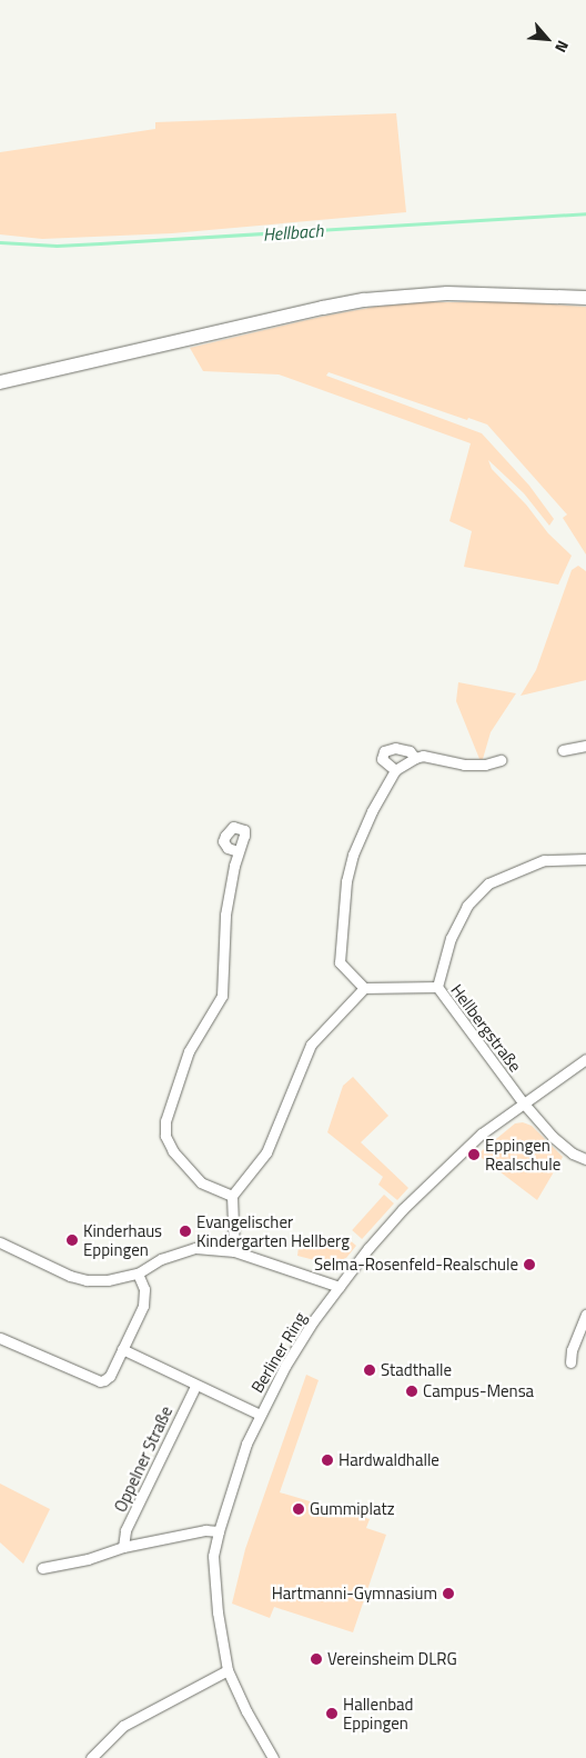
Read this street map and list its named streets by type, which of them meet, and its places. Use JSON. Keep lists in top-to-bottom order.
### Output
{
  "streets": {
    "street": ["Hellbergstraße", "Berliner Ring", "Oppelner Straße"]
  },
  "crossings": [
    ["Hellbergstraße", "Berliner Ring"]
  ],
  "water": ["Hellbach"],
  "places": [
    "Eppingen Realschule",
    "Evangelischer Kindergarten Hellberg",
    "Kinderhaus Eppingen",
    "Selma-Rosenfeld-Realschule",
    "Stadthalle",
    "Campus-Mensa",
    "Hardwaldhalle",
    "Gummiplatz",
    "Hartmanni-Gymnasium",
    "Vereinsheim DLRG",
    "Hallenbad Eppingen"
  ],
  "north": "bottom right"
}
